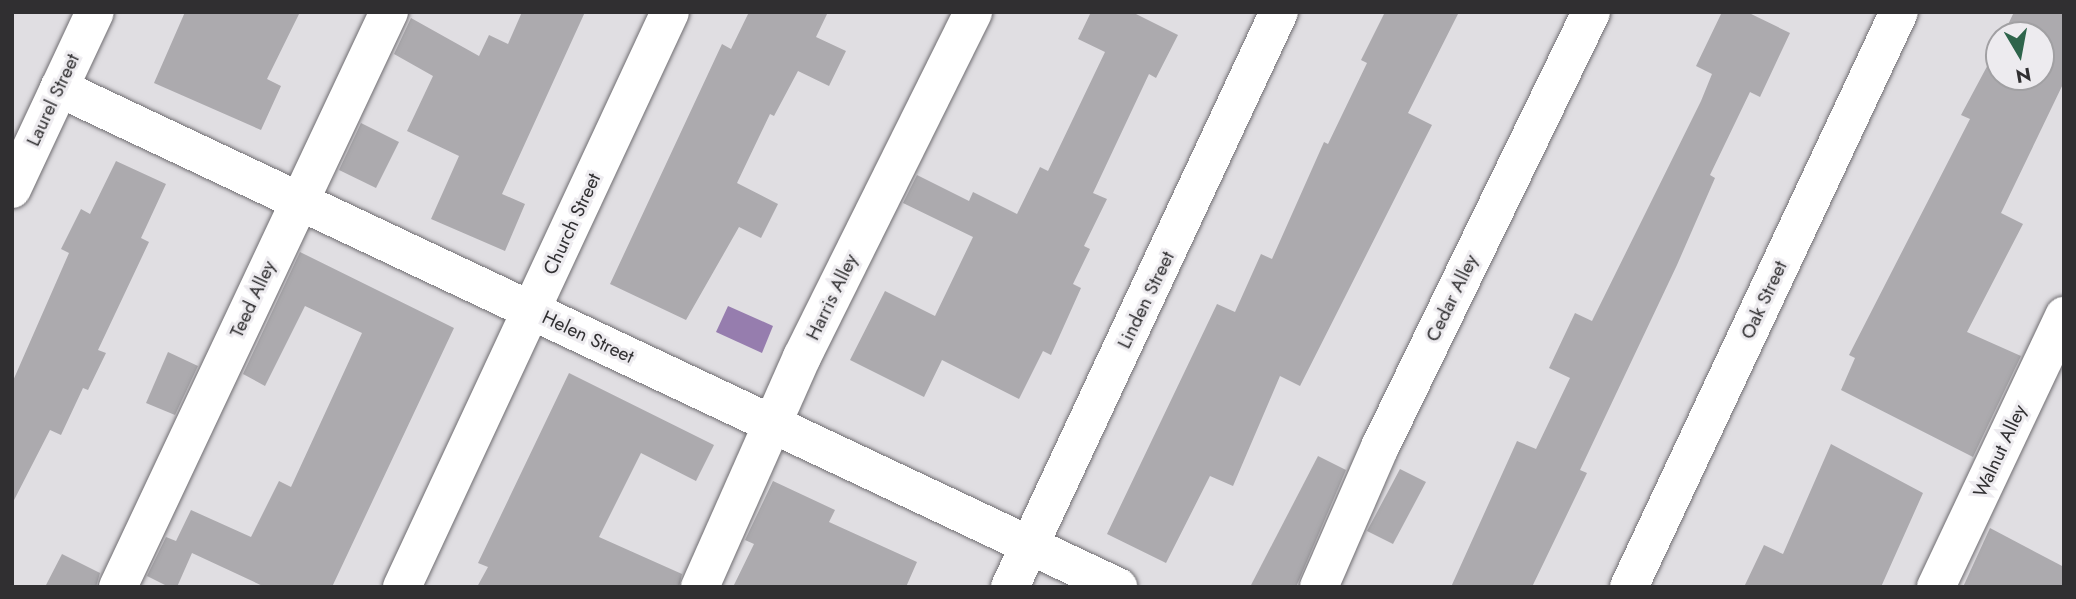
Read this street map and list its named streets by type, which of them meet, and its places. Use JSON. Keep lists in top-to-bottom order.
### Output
{
  "streets": {
    "street": [
      "Laurel Street",
      "Church Street",
      "Harris Alley",
      "Cedar Alley",
      "Teed Alley",
      "Linden Street",
      "Oak Street",
      "Helen Street",
      "Walnut Alley"
    ]
  },
  "crossings": [
    ["Laurel Street", "Helen Street"],
    ["Church Street", "Helen Street"],
    ["Harris Alley", "Helen Street"],
    ["Teed Alley", "Helen Street"],
    ["Linden Street", "Helen Street"]
  ],
  "north": "bottom"
}
